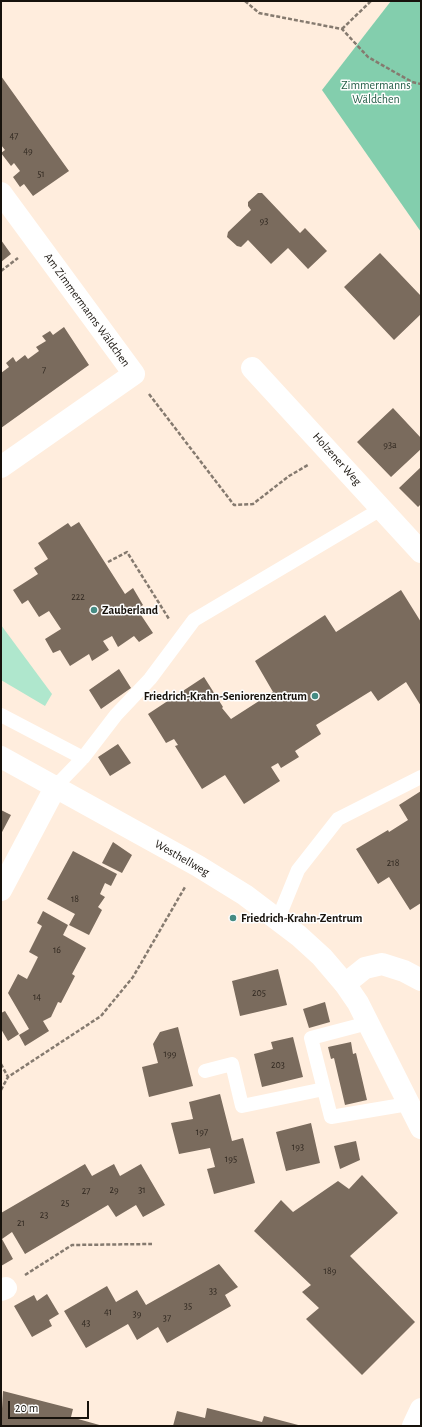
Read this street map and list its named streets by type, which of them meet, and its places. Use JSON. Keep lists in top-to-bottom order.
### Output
{
  "streets": {
    "street": ["Am Zimmermanns Wäldchen", "Holzener Weg", "Westhellweg"]
  },
  "parks": ["Zimmermanns Wäldchen"],
  "places": ["Zauberland", "Friedrich-Krahn-Seniorenzentrum", "Friedrich-Krahn-Zentrum"],
  "house_numbers": [
    "47",
    "49",
    "51",
    "93",
    "7",
    "93a",
    "222",
    "218",
    "18",
    "16",
    "205",
    "14",
    "199",
    "203",
    "197",
    "193",
    "195",
    "29",
    "31",
    "27",
    "25",
    "23",
    "21",
    "189",
    "33",
    "35",
    "41",
    "39",
    "37",
    "43"
  ],
  "scale_bar": "20 m"
}
